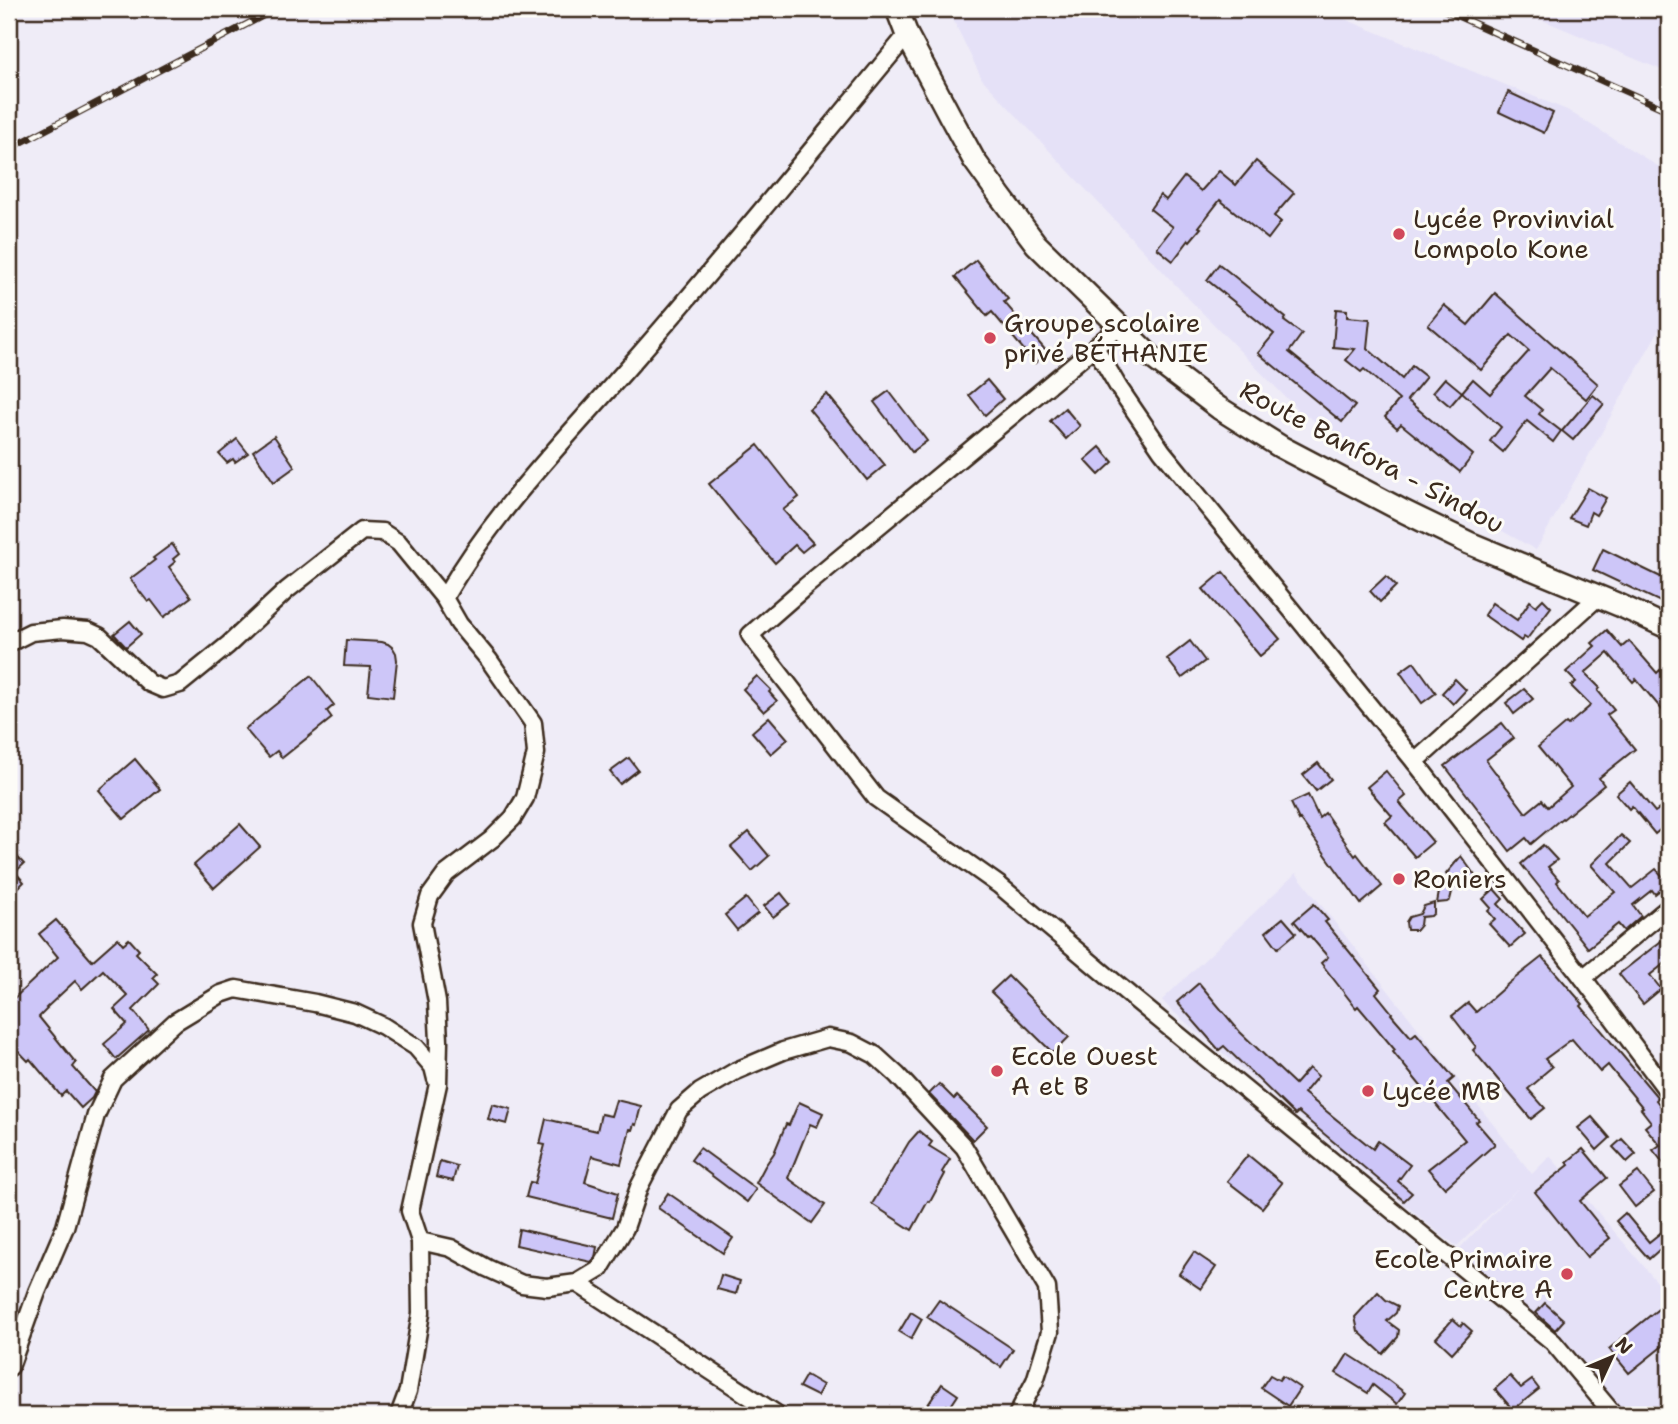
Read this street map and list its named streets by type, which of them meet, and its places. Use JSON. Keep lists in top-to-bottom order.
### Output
{
  "streets": {
    "main road": ["Route Banfora - Sindou"]
  },
  "places": [
    "Lycée Provinvial Lompolo Kone",
    "Groupe scolaire privé BÉTHANIE",
    "Roniers",
    "Ecole Ouest A et B",
    "Lycée MB",
    "Ecole Primaire Centre A"
  ],
  "north": "top right"
}
